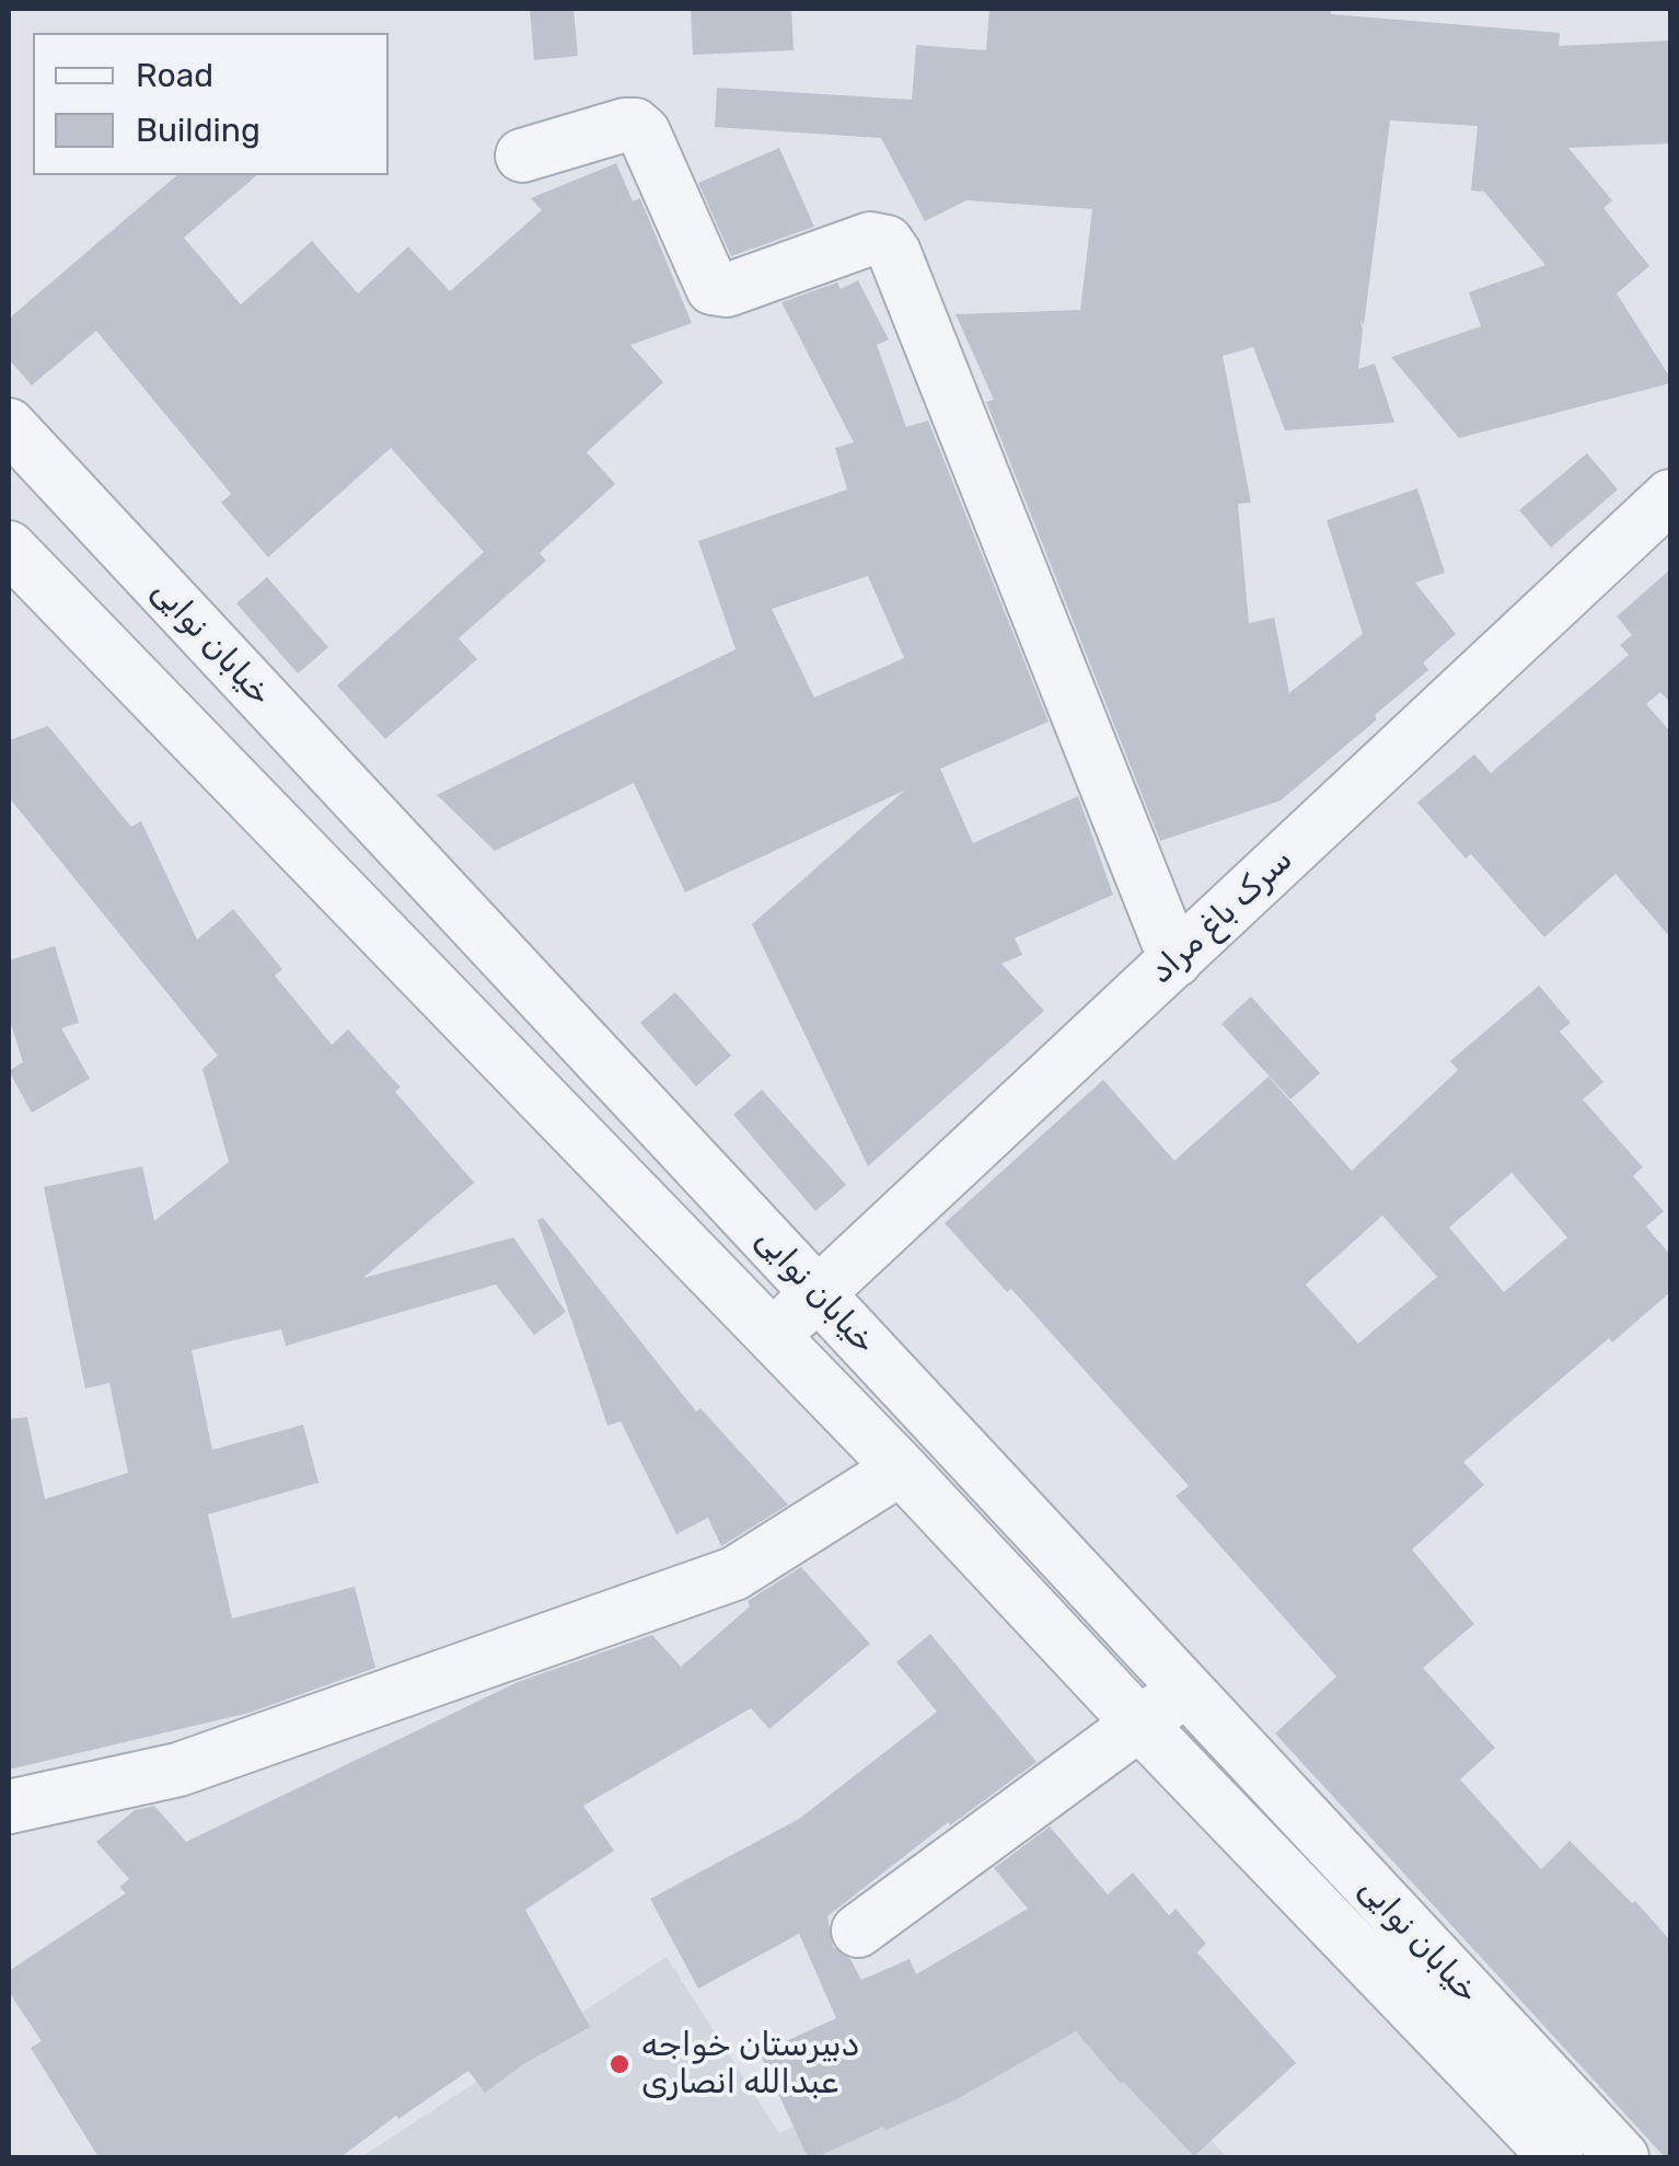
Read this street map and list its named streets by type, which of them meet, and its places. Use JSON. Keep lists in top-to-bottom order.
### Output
{
  "streets": {
    "street": ["خیابان نوایی", "سرک باغ مراد"]
  },
  "crossings": [
    ["خیابان نوایی", "سرک باغ مراد"]
  ],
  "places": ["دبیرستان خواجه عبدالله انصاری"],
  "legend": ["Road", "Building"]
}
